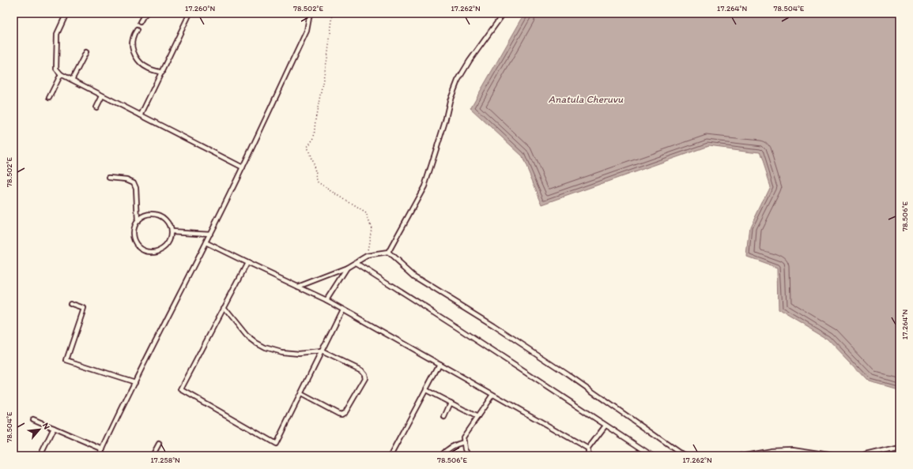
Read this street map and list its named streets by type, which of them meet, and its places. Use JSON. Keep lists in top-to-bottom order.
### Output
{
  "water": ["Anatula Cheruvu"],
  "north": "top right",
  "coordinates": [
    "17.260°N",
    "78.502°E",
    "17.262°N",
    "17.264°N",
    "78.504°E",
    "78.506°E",
    "17.258°N"
  ]
}
